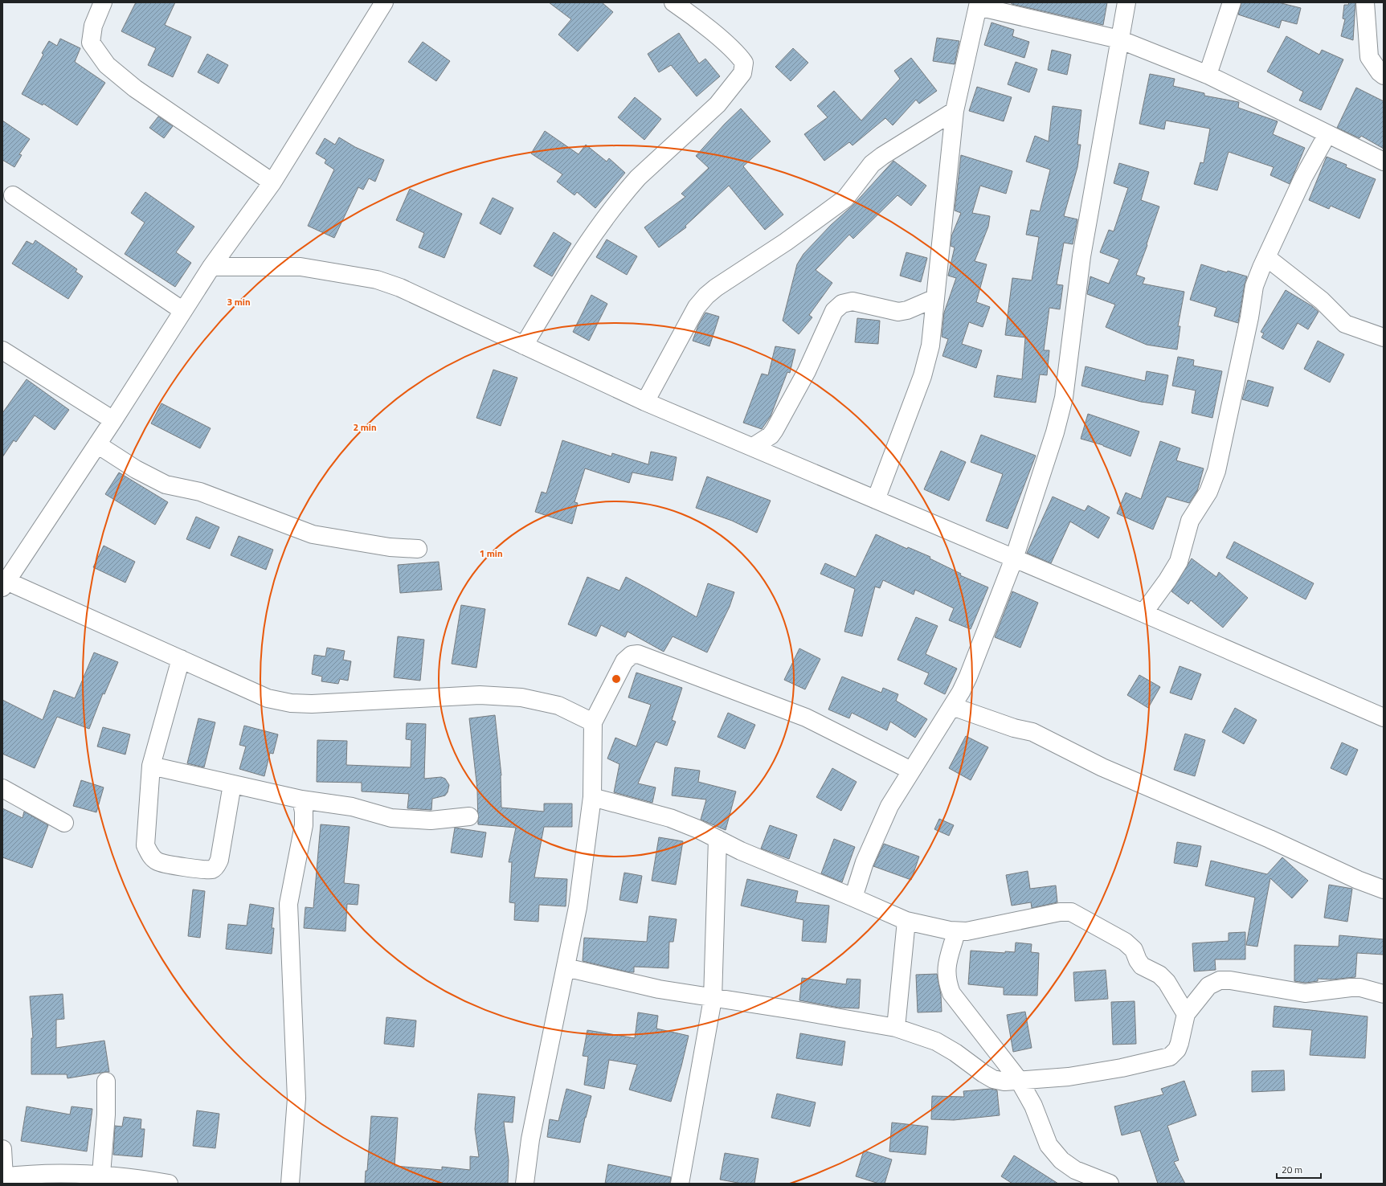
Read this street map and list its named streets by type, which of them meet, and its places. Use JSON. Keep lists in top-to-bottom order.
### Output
{
  "scale_bar": "20 m",
  "rings": ["3 min", "2 min", "1 min"]
}
